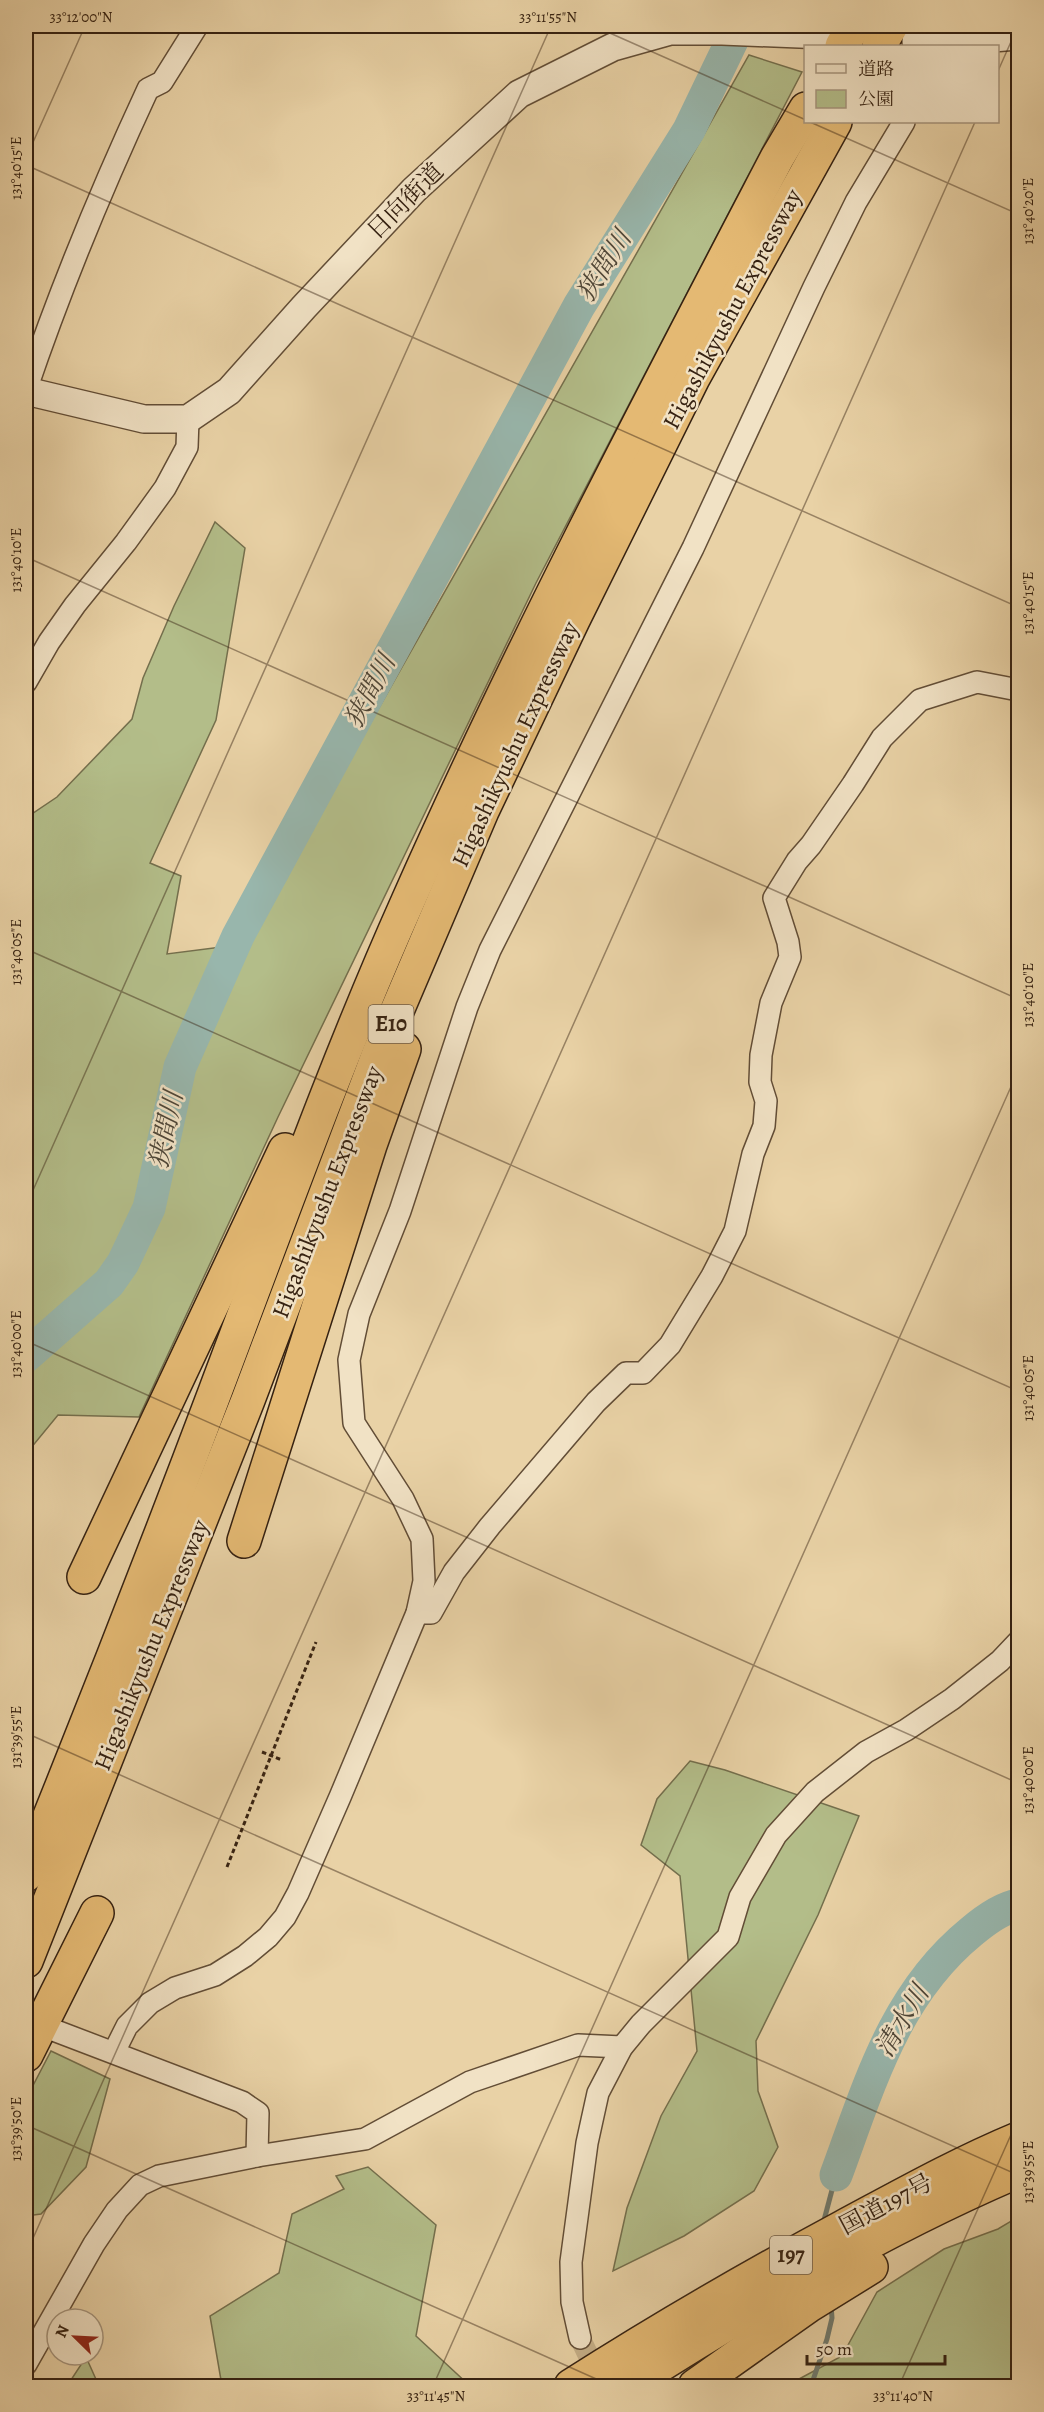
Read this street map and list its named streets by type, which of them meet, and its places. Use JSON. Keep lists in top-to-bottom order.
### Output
{
  "streets": {
    "highway": [
      "Higashikyushu Expressway",
      "E10",
      "国道197号",
      "197"
    ],
    "street": ["日向街道"]
  },
  "water": ["狭間川", "清水川"],
  "legend": ["道路", "公園"],
  "scale_bar": "50 m",
  "north": "top left",
  "coordinates": [
    "33°12'00\"N",
    "33°11'55\"N",
    "131°40'15\"E",
    "131°40'20\"E",
    "131°40'10\"E",
    "131°40'05\"E",
    "131°40'00\"E",
    "131°39'55\"E",
    "131°39'50\"E",
    "33°11'45\"N",
    "33°11'40\"N"
  ]
}
